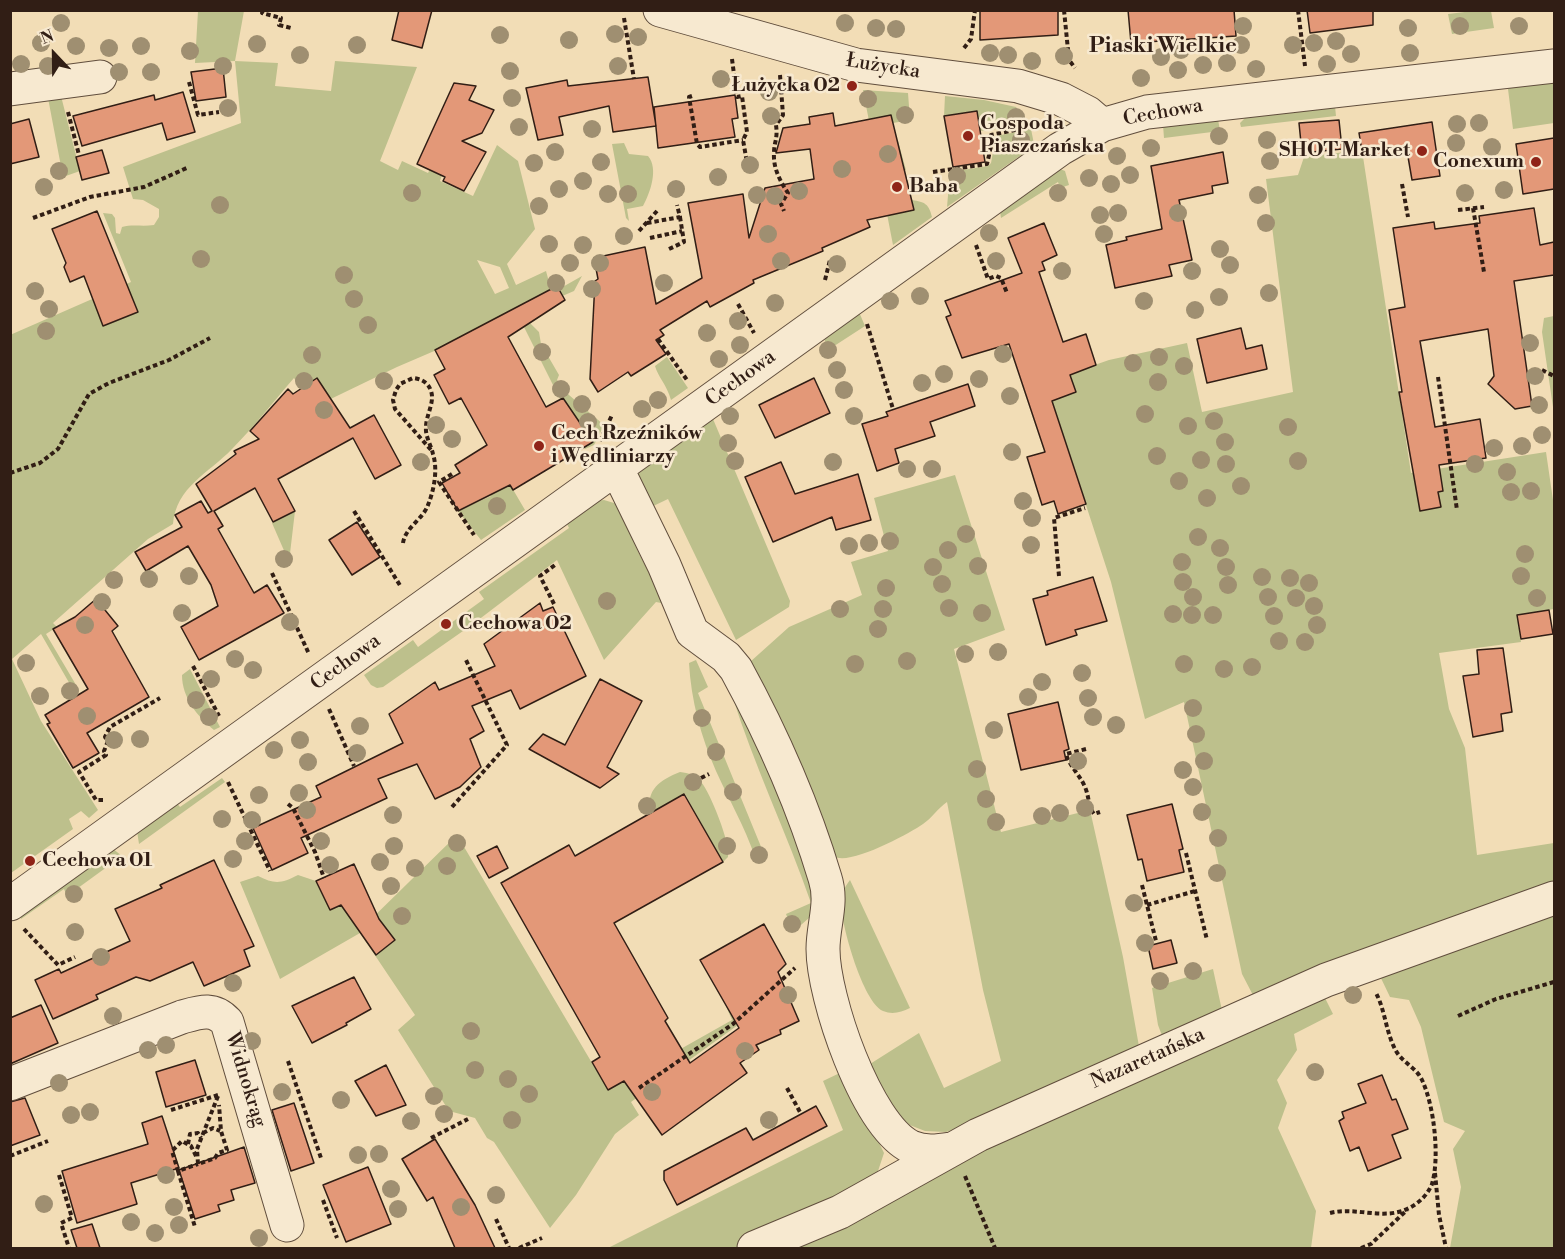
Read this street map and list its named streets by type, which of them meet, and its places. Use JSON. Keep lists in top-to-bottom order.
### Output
{
  "streets": {
    "street": [
      "Łużycka",
      "Cechowa",
      "Nazaretańska",
      "Widnokrąg"
    ]
  },
  "crossings": [
    ["Łużycka", "Cechowa"]
  ],
  "districts": ["Piaski Wielkie"],
  "places": [
    "Łużycka 02",
    "Gospoda Piaszczańska",
    "SHOT Market",
    "Conexum",
    "Baba",
    "Cech Rzeźników i Wędliniarzy",
    "Cechowa 02",
    "Cechowa 01"
  ],
  "north": "top"
}
